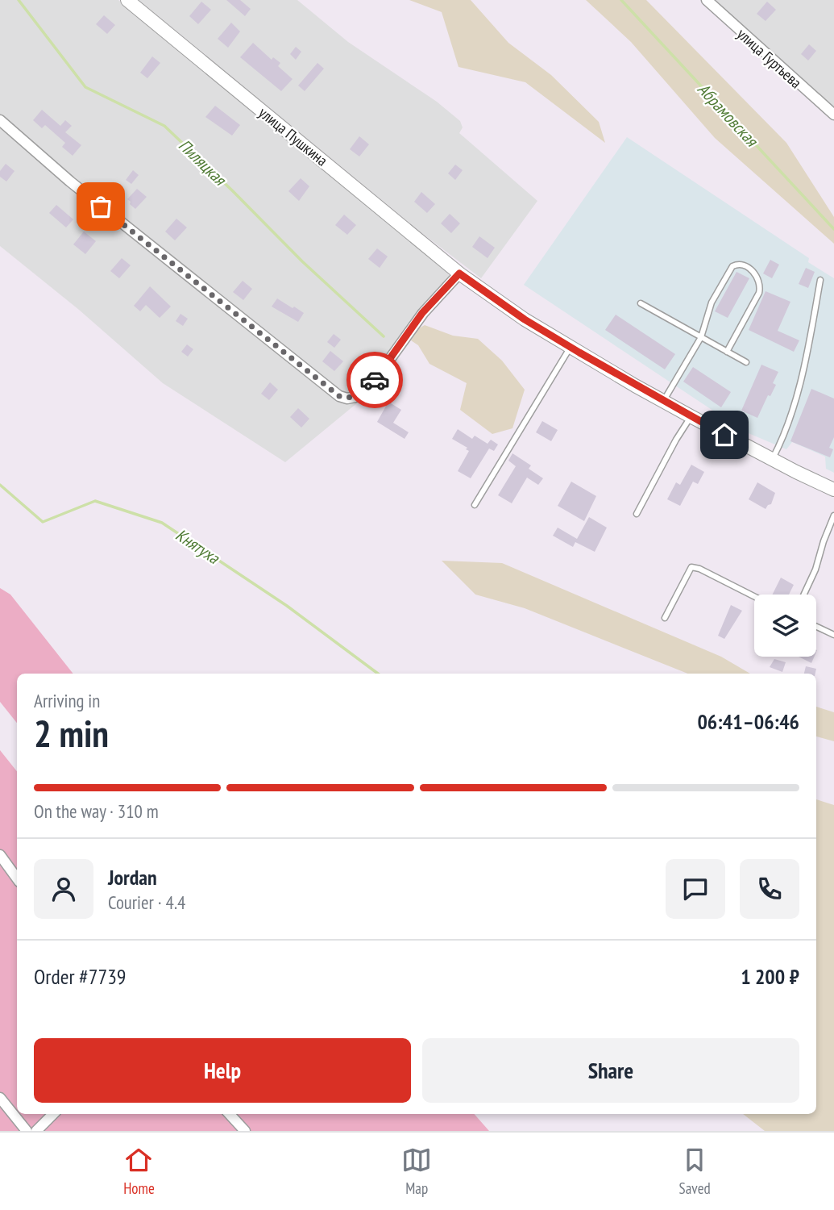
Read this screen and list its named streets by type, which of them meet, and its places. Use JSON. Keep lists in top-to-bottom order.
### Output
{
  "streets": {
    "street": ["улица Гуртьева", "улица Пушкина"]
  },
  "water": ["Абрамовская", "Пиляцкая", "Княтуха"],
  "page": {
    "heading": ["2 min", "Arriving in", "06:41–06:46"],
    "panel": [
      "Jordan",
      "Courier · 4.4",
      "Order #7739",
      "1 200 ₽"
    ],
    "bar": "On the way · 310 m",
    "buttons": ["Help", "Share"],
    "tabs": ["Home", "Map", "Saved"]
  }
}
